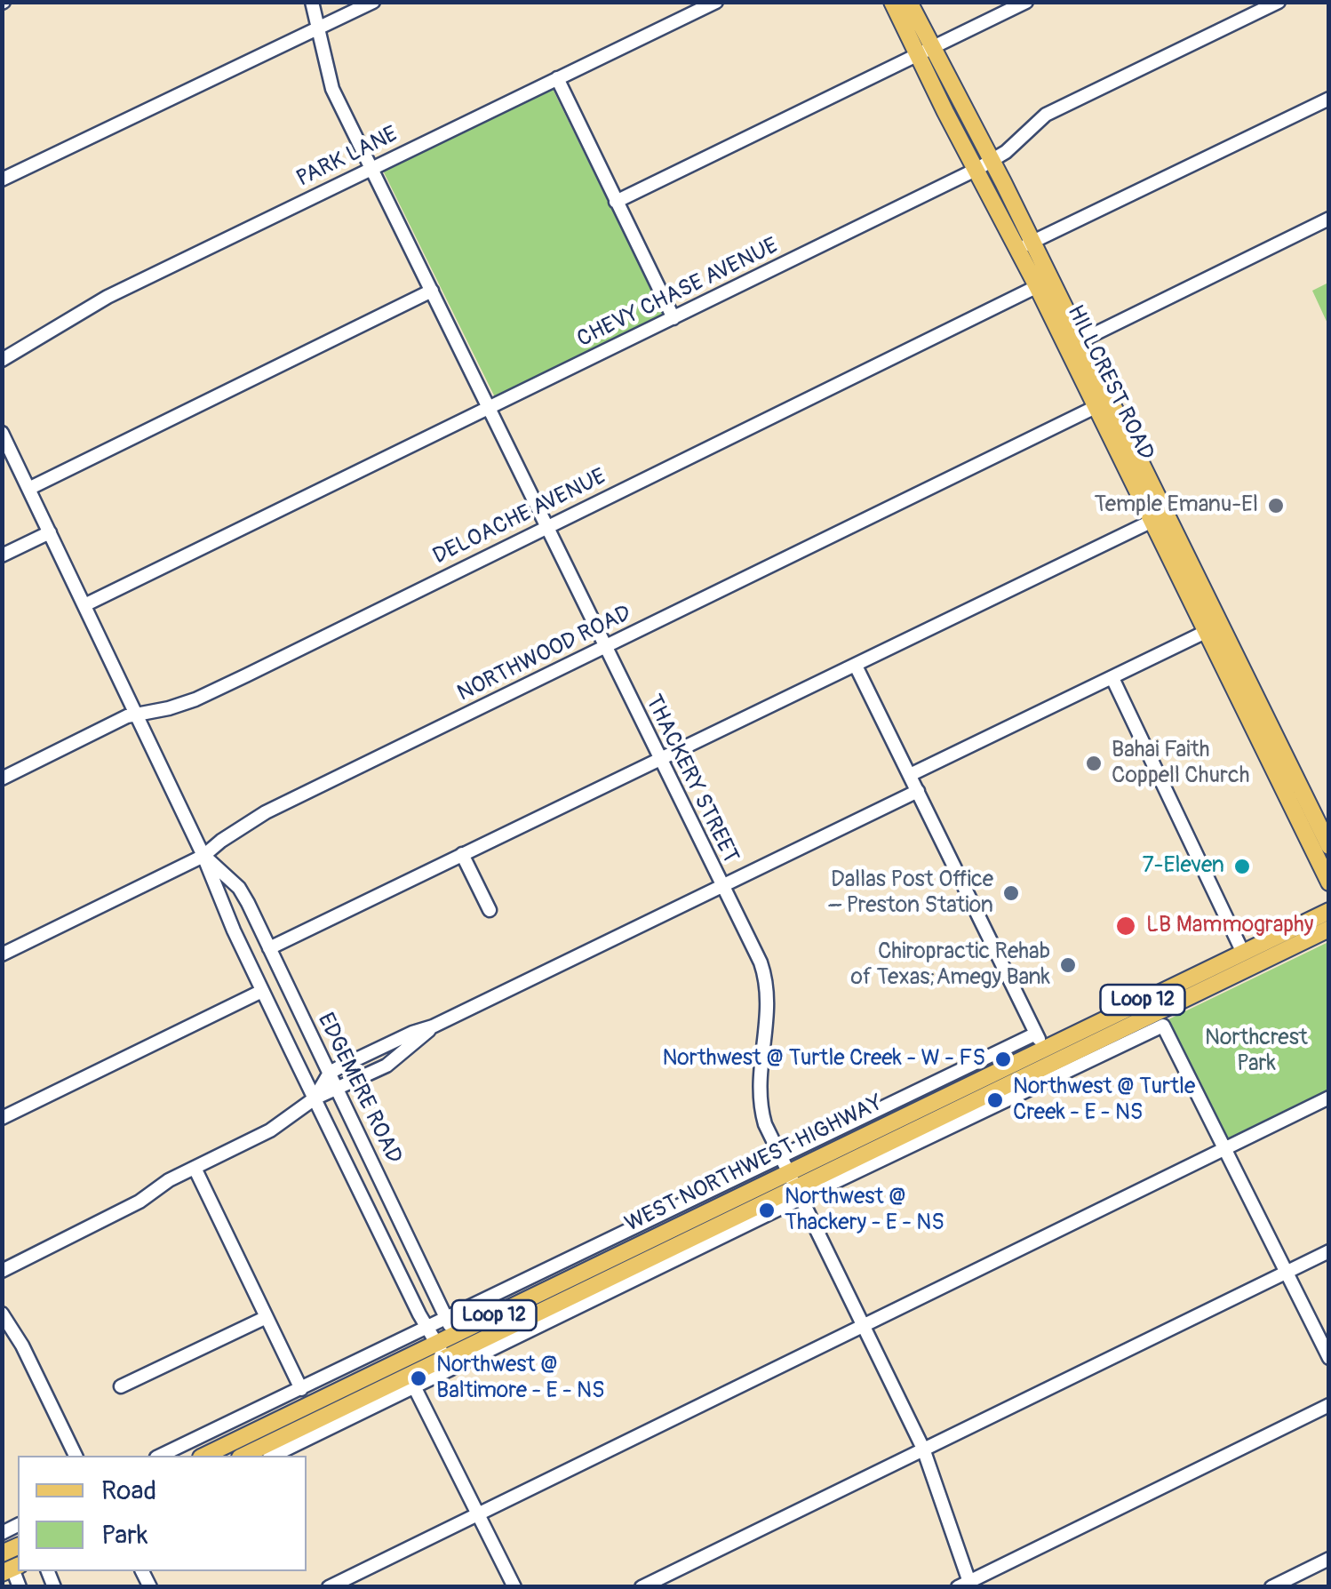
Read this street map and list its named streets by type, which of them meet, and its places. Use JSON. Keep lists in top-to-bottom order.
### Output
{
  "streets": {
    "main road": ["HILLCREST ROAD", "Loop 12", "WEST NORTHWEST HIGHWAY"],
    "street": [
      "PARK LANE",
      "CHEVY CHASE AVENUE",
      "DELOACHE AVENUE",
      "NORTHWOOD ROAD",
      "THACKERY STREET",
      "EDGEMERE ROAD"
    ]
  },
  "crossings": [
    ["PARK LANE", "THACKERY STREET"],
    ["CHEVY CHASE AVENUE", "HILLCREST ROAD"],
    ["CHEVY CHASE AVENUE", "THACKERY STREET"],
    ["CHEVY CHASE AVENUE", "EDGEMERE ROAD"],
    ["HILLCREST ROAD", "DELOACHE AVENUE"],
    ["HILLCREST ROAD", "NORTHWOOD ROAD"],
    ["DELOACHE AVENUE", "THACKERY STREET"],
    ["DELOACHE AVENUE", "EDGEMERE ROAD"],
    ["NORTHWOOD ROAD", "THACKERY STREET"],
    ["NORTHWOOD ROAD", "EDGEMERE ROAD"],
    ["THACKERY STREET", "WEST NORTHWEST HIGHWAY"],
    ["EDGEMERE ROAD", "WEST NORTHWEST HIGHWAY"]
  ],
  "parks": ["Northcrest Park"],
  "places": [
    "Temple Emanu-El",
    "Bahai Faith Coppell Church",
    "7-Eleven",
    "Dallas Post Office – Preston Station",
    "LB Mammography",
    "Chiropractic Rehab of Texas;Amegy Bank",
    "Northwest @ Turtle Creek - W - FS",
    "Northwest @ Turtle Creek - E - NS",
    "Northwest @ Thackery - E - NS",
    "Northwest @ Baltimore - E - NS"
  ],
  "legend": ["Road", "Park"]
}
